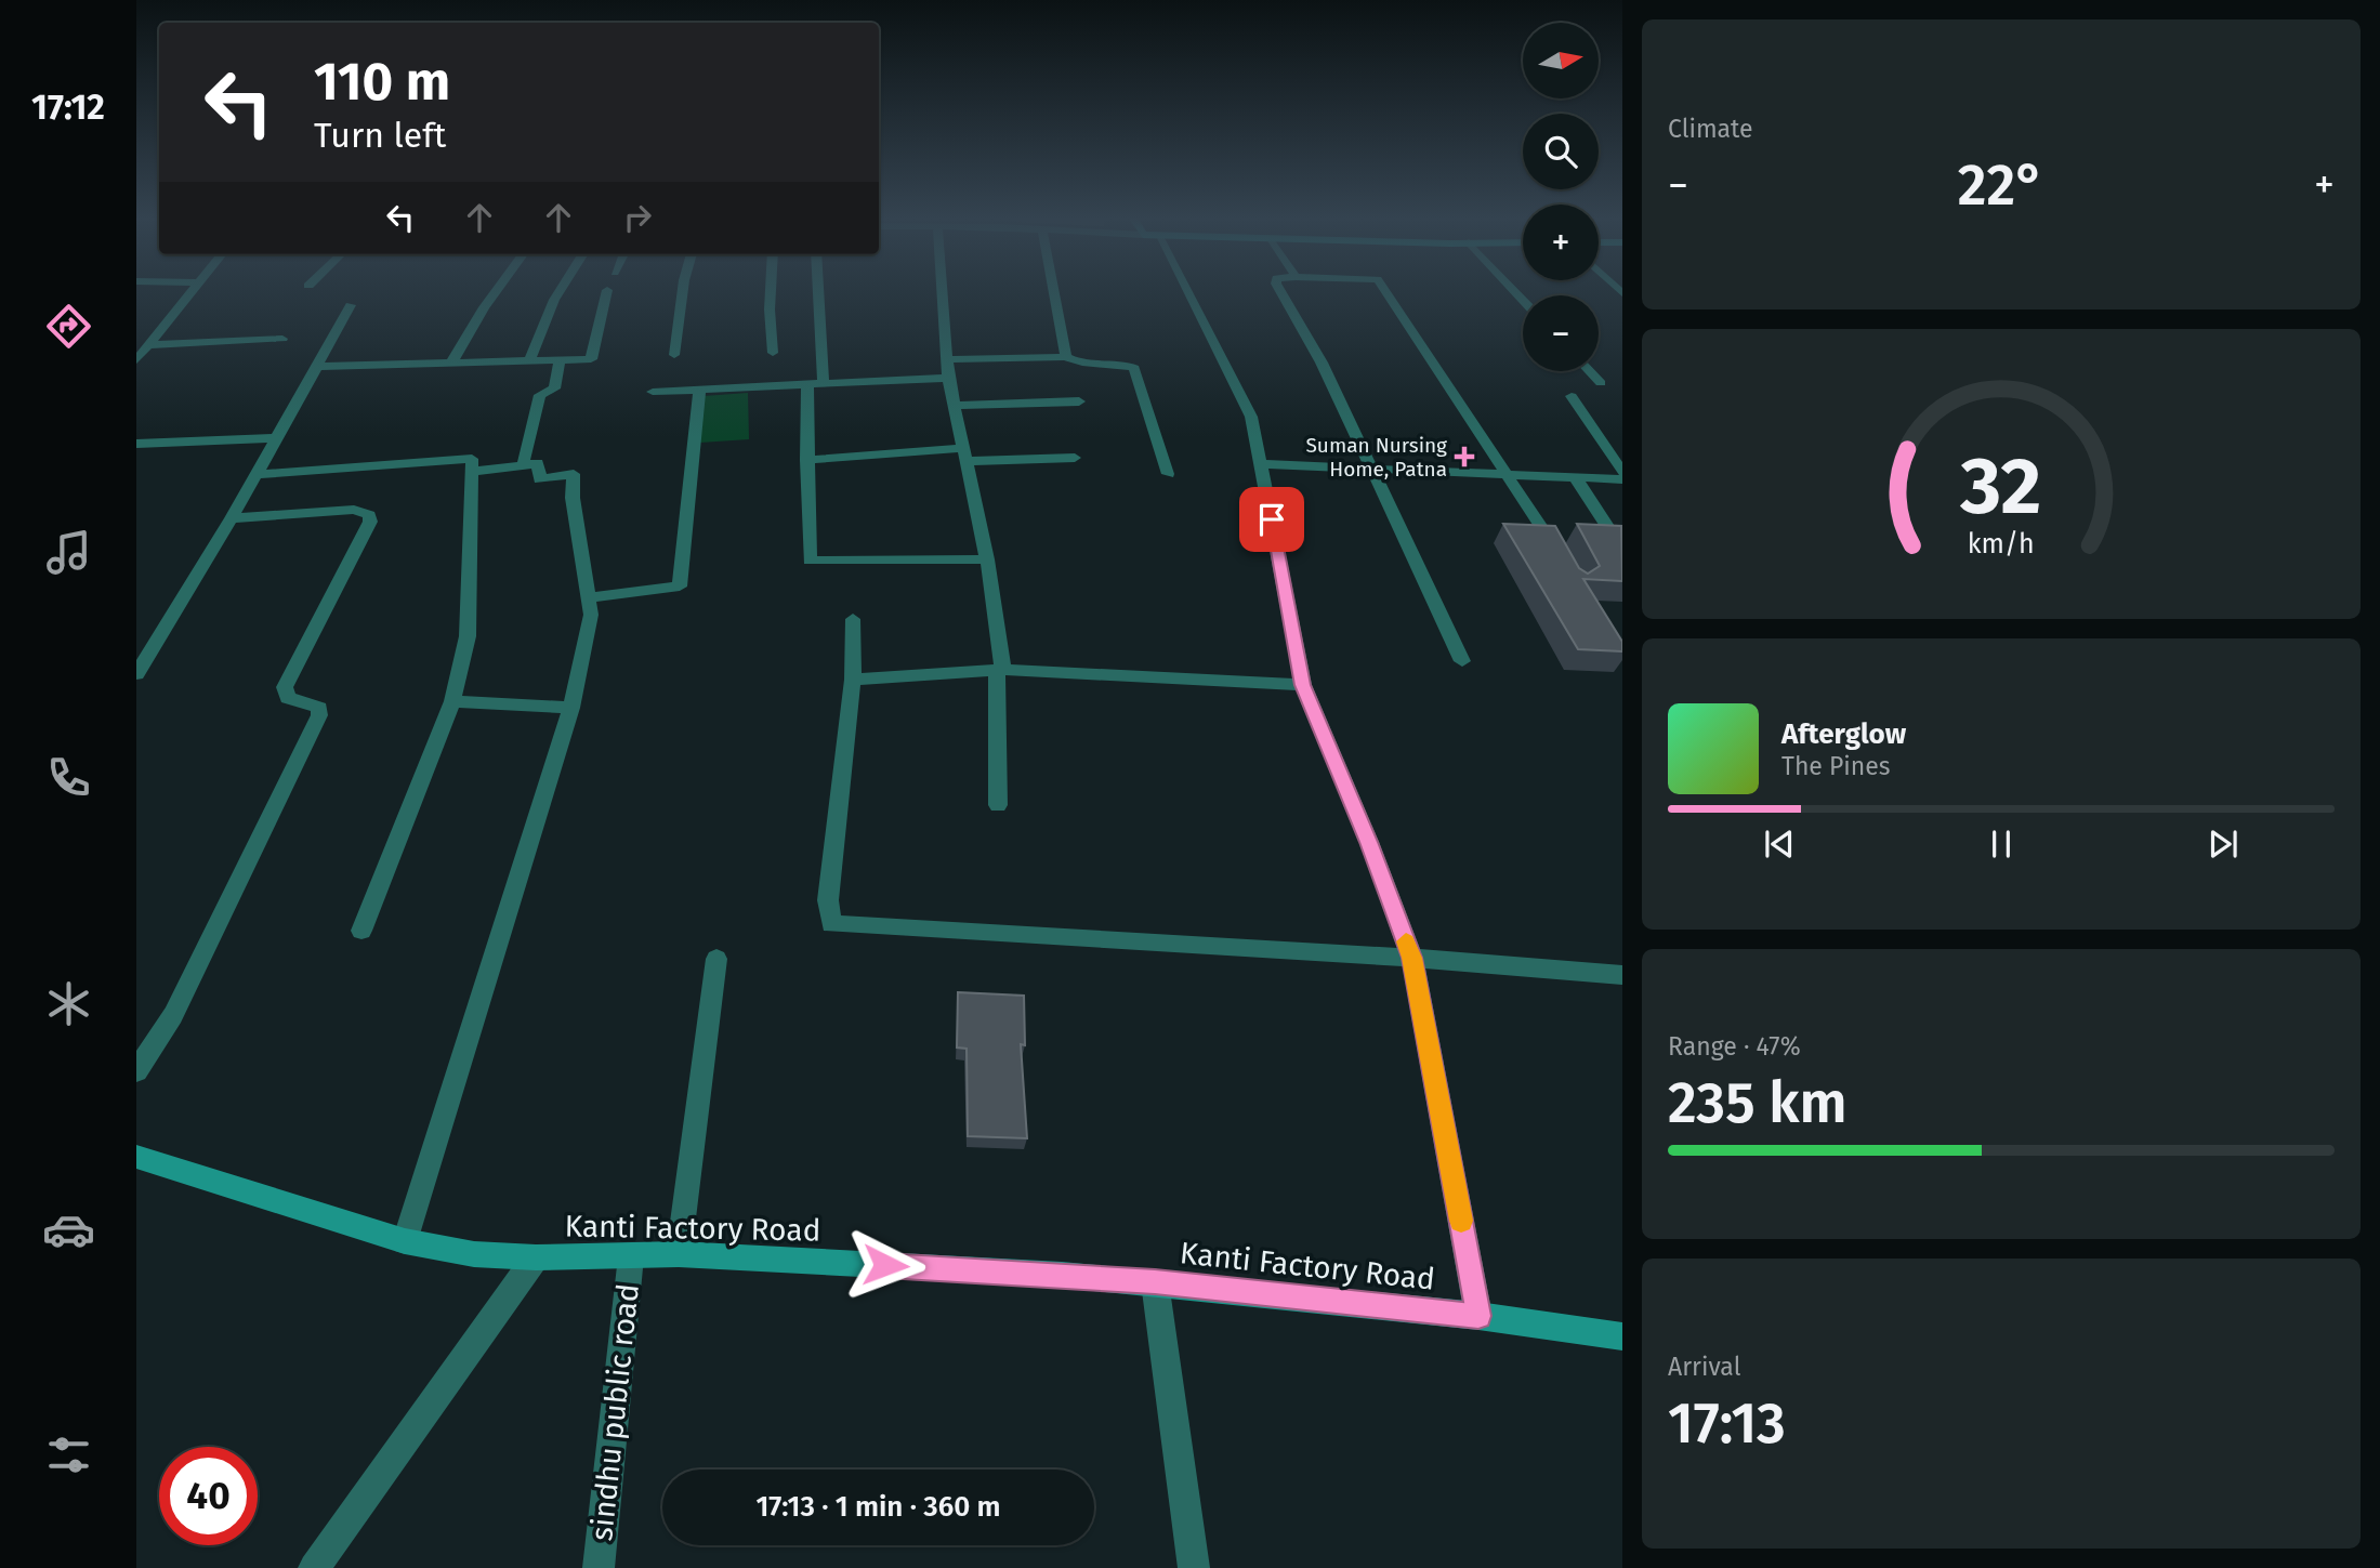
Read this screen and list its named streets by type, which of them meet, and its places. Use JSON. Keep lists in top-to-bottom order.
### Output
{
  "streets": {
    "street": ["Kanti Factory Road", "sindhu public road"]
  },
  "crossings": [
    ["Kanti Factory Road", "sindhu public road"]
  ],
  "places": {
    "health": ["Suman Nursing Home, Patna"]
  },
  "north": "right",
  "page": {
    "tabs": "17:12",
    "tile": [
      "Climate",
      ["Range · 47%", "235 km"],
      ["Arrival", "17:13"]
    ],
    "map_buttons": ["+", "−"],
    "turn": ["110 m", "Turn left"],
    "heat": ["−", "22°", "+"],
    "song": ["Afterglow", "The Pines"],
    "limit": "40",
    "trip": "17:13 · 1 min · 360 m",
    "gauge": ["32", "km/h"]
  }
}
